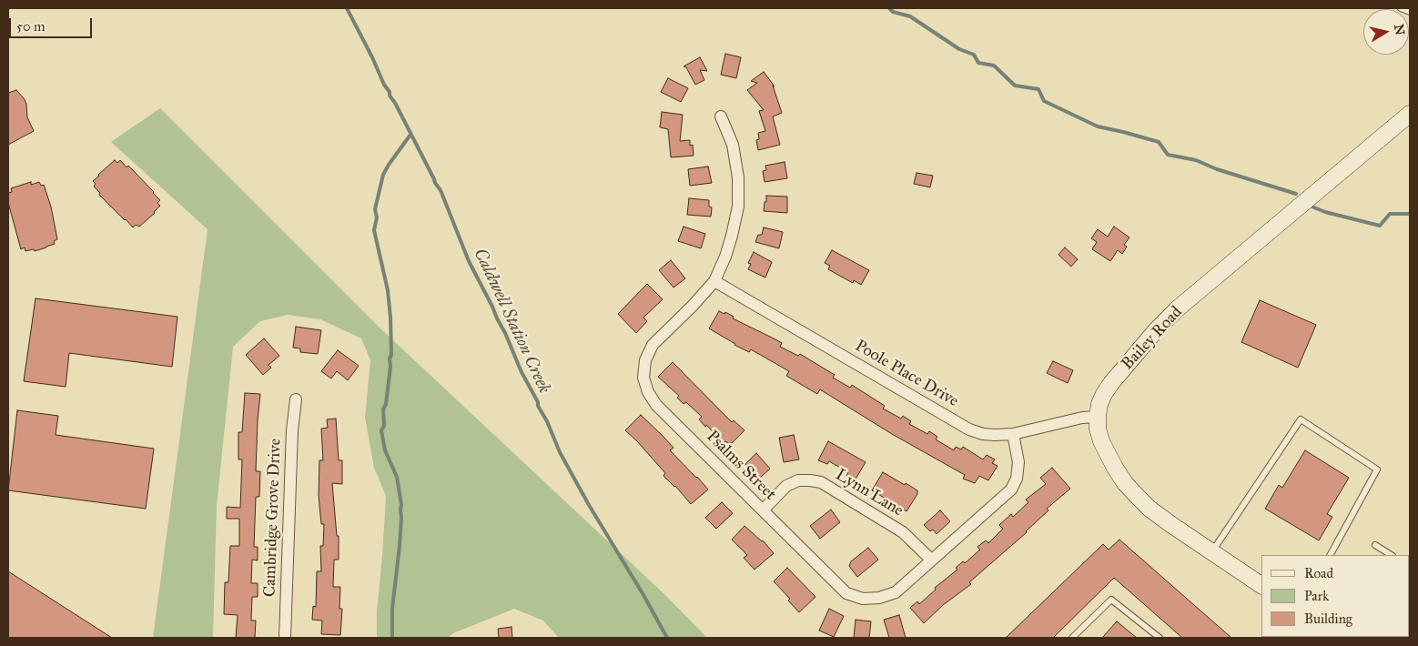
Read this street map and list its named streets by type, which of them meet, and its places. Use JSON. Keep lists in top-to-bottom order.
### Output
{
  "streets": {
    "street": [
      "Bailey Road",
      "Poole Place Drive",
      "Psalms Street",
      "Lynn Lane",
      "Cambridge Grove Drive"
    ]
  },
  "crossings": [
    ["Bailey Road", "Poole Place Drive"],
    ["Poole Place Drive", "Psalms Street"],
    ["Psalms Street", "Lynn Lane"]
  ],
  "water": ["Caldwell Station Creek"],
  "legend": ["Road", "Park", "Building"],
  "scale_bar": "50 m",
  "north": "right"
}
